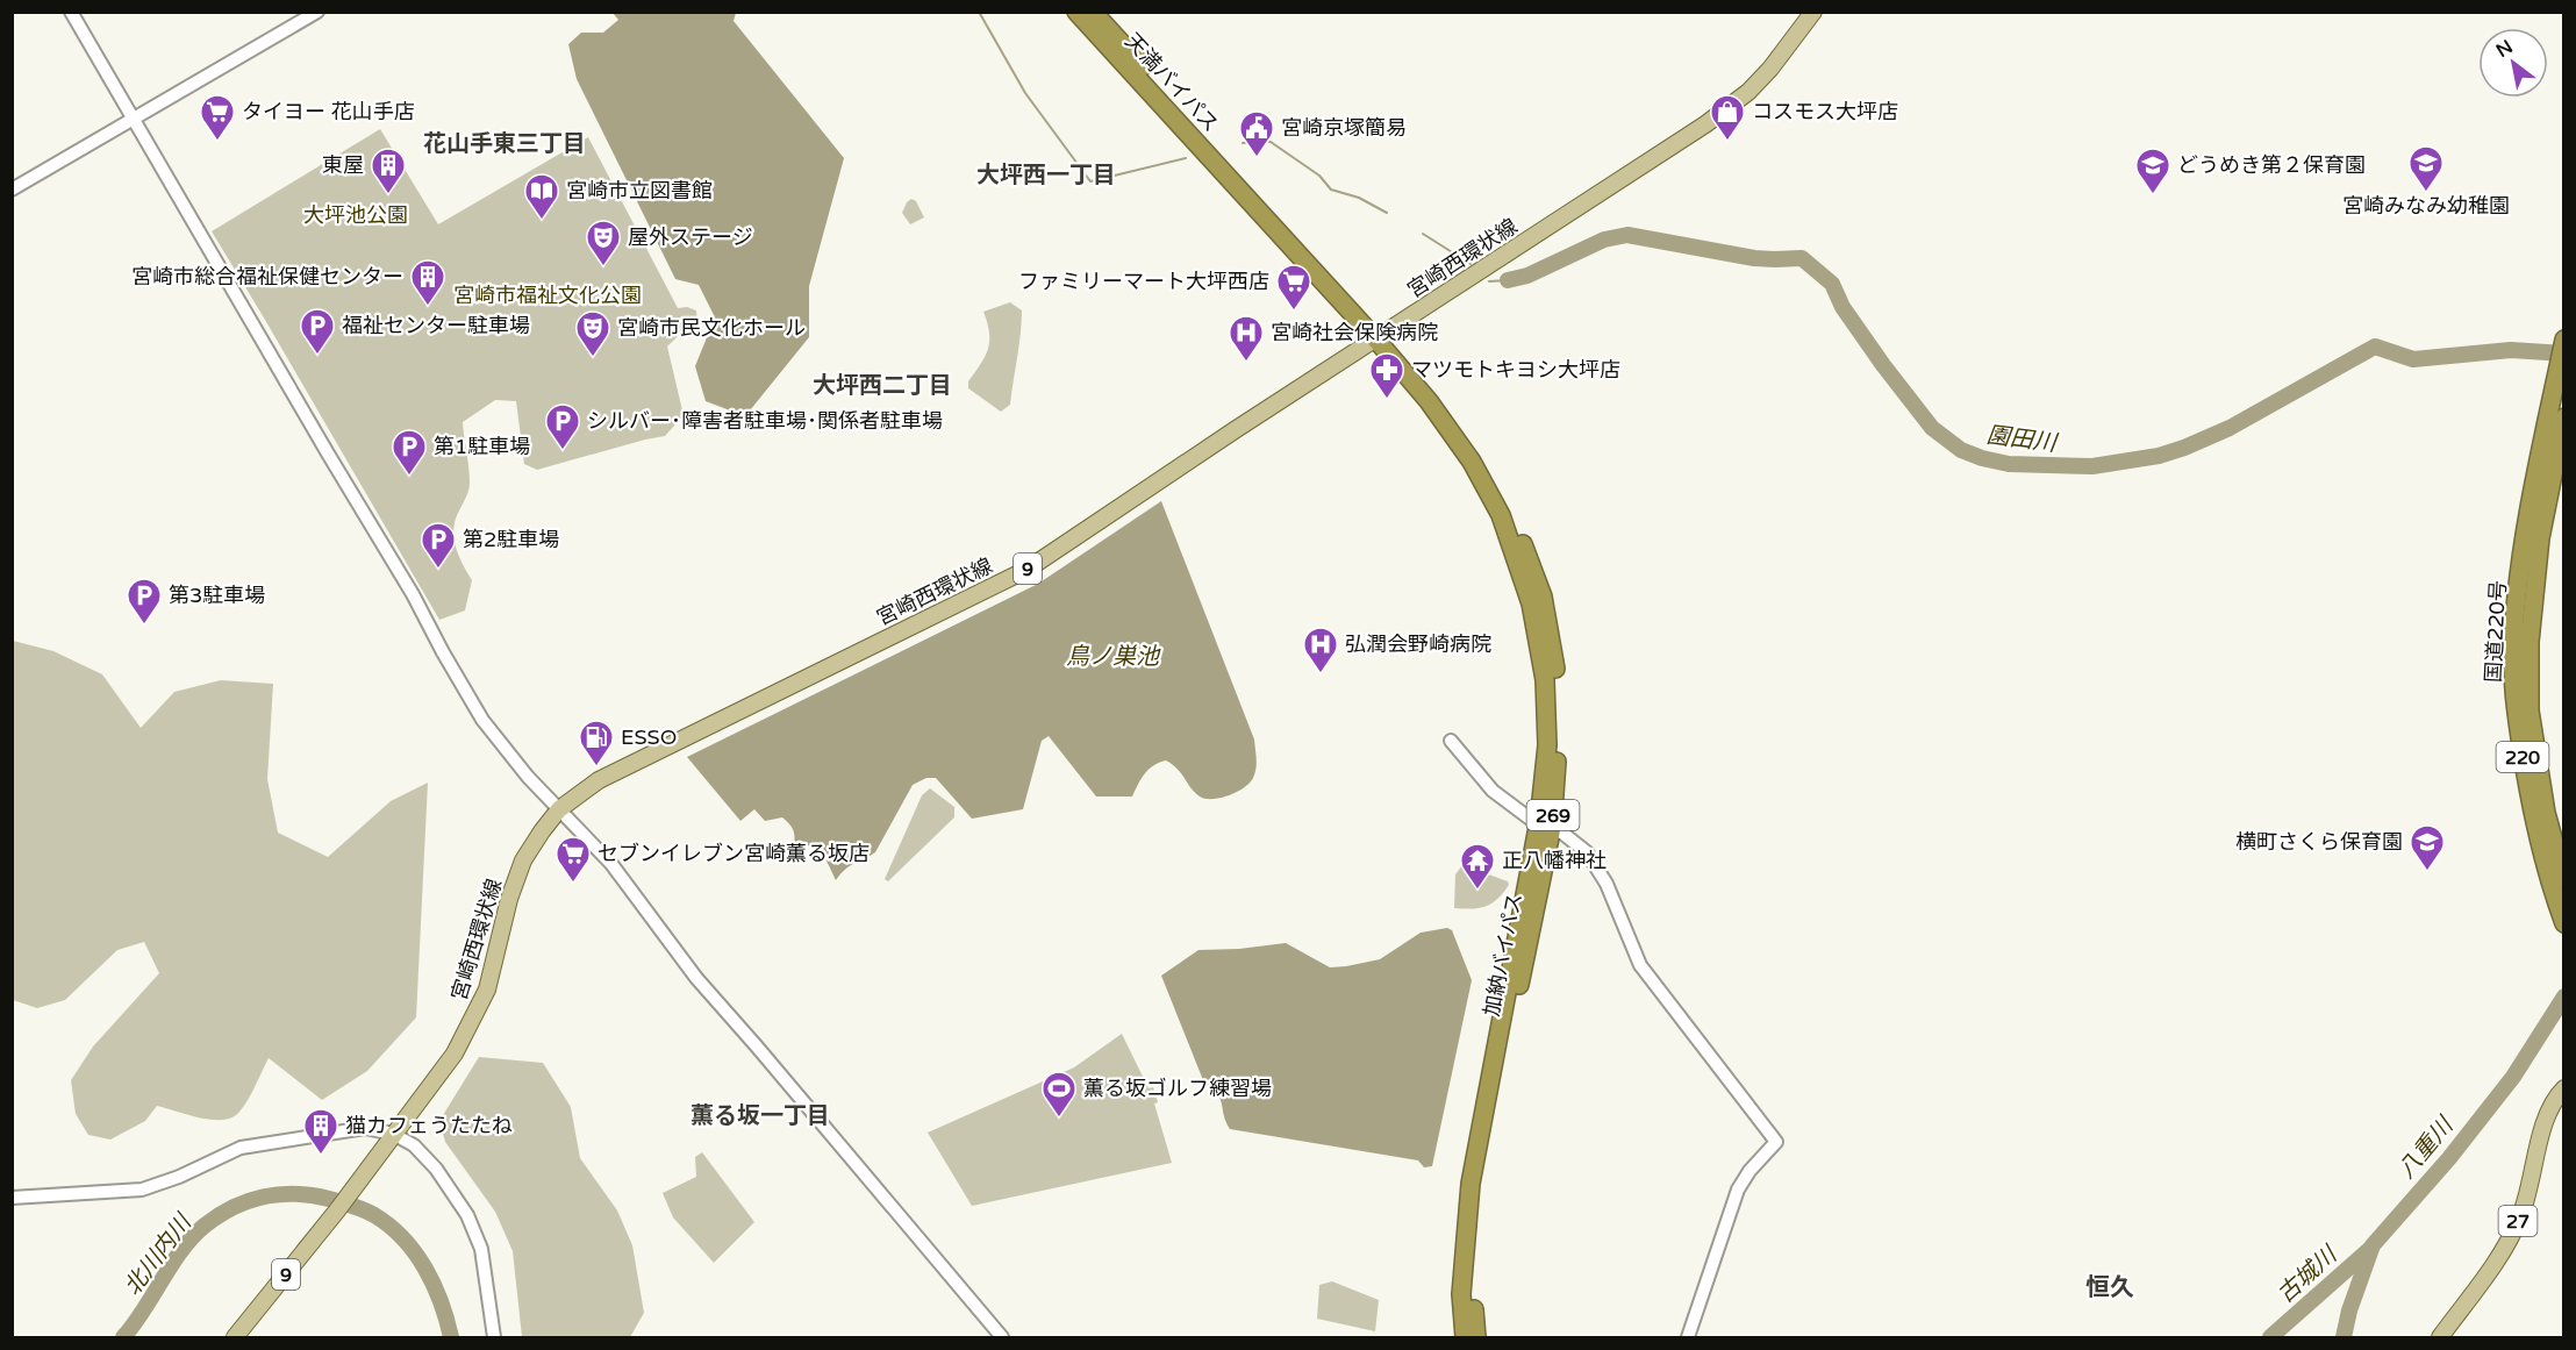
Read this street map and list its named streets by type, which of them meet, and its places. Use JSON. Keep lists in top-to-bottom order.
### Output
{
  "streets": {
    "highway": [
      "天満バイパス",
      "国道220号",
      "220",
      "269",
      "加納バイパス"
    ],
    "main road": ["宮崎西環状線", "9", "27"]
  },
  "crossings": [
    ["天満バイパス", "宮崎西環状線"],
    ["天満バイパス", "加納バイパス"],
    ["宮崎西環状線", "加納バイパス"]
  ],
  "districts": [
    "花山手東三丁目",
    "大坪西一丁目",
    "大坪西二丁目",
    "薫る坂一丁目",
    "恒久"
  ],
  "water": [
    "園田川",
    "鳥ノ巣池",
    "八重川",
    "北川内川",
    "古城川"
  ],
  "parks": ["大坪池公園", "宮崎市福祉文化公園"],
  "places": {
    "supermarket": ["タイヨー 花山手店", "ファミリーマート大坪西店", "セブンイレブン宮崎薫る坂店"],
    "shop": ["コスモス大坪店"],
    "public building": ["宮崎京塚簡易"],
    "school or university": ["宮崎みなみ幼稚園", "どうめき第２保育園", "横町さくら保育園"],
    "building": ["東屋", "宮崎市総合福祉保健センター", "猫カフェうたたね"],
    "library": ["宮崎市立図書館"],
    "theatre": ["屋外ステージ", "宮崎市民文化ホール"],
    "parking": [
      "福祉センター駐車場",
      "シルバー･障害者駐車場･関係者駐車場",
      "第1駐車場",
      "第2駐車場",
      "第3駐車場"
    ],
    "hospital": ["宮崎社会保険病院", "弘潤会野崎病院"],
    "pharmacy": ["マツモトキヨシ大坪店"],
    "fuel station": ["ESSO"],
    "temple": ["正八幡神社"],
    "sports": ["薫る坂ゴルフ練習場"]
  },
  "north": "top left"
}
